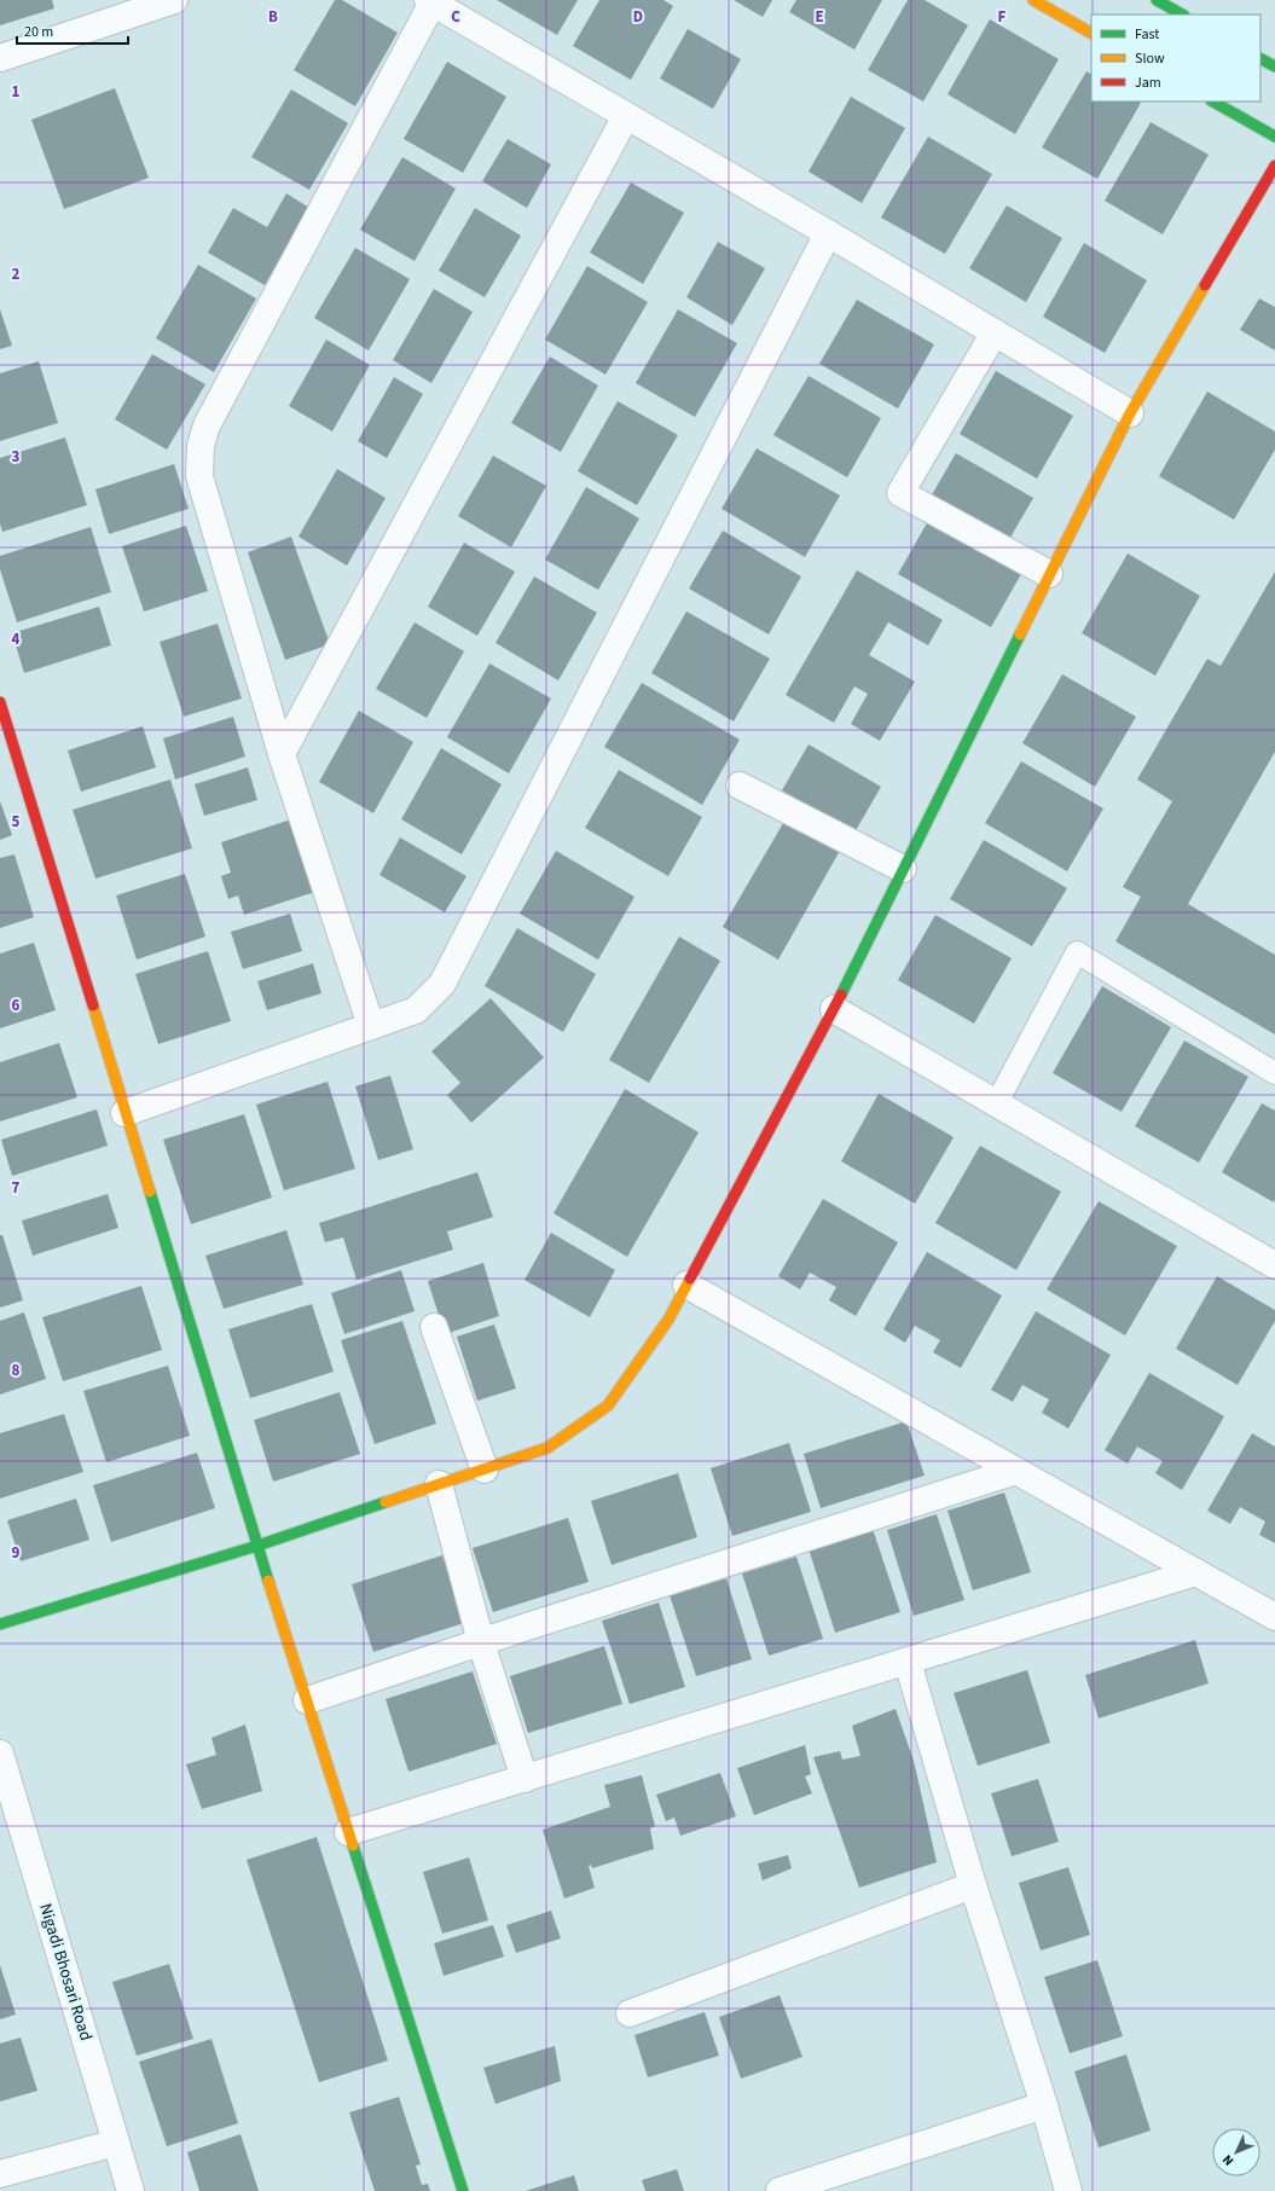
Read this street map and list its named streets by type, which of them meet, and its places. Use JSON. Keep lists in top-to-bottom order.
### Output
{
  "streets": {
    "street": ["Nigadi Bhosari Road"]
  },
  "legend": ["Fast", "Slow", "Jam"],
  "scale_bar": "20 m",
  "north": "bottom left",
  "grid": {
    "columns": [
      "B",
      "C",
      "D",
      "E",
      "F"
    ],
    "rows": [
      "1",
      "2",
      "3",
      "4",
      "5",
      "6",
      "7",
      "8",
      "9"
    ]
  }
}
